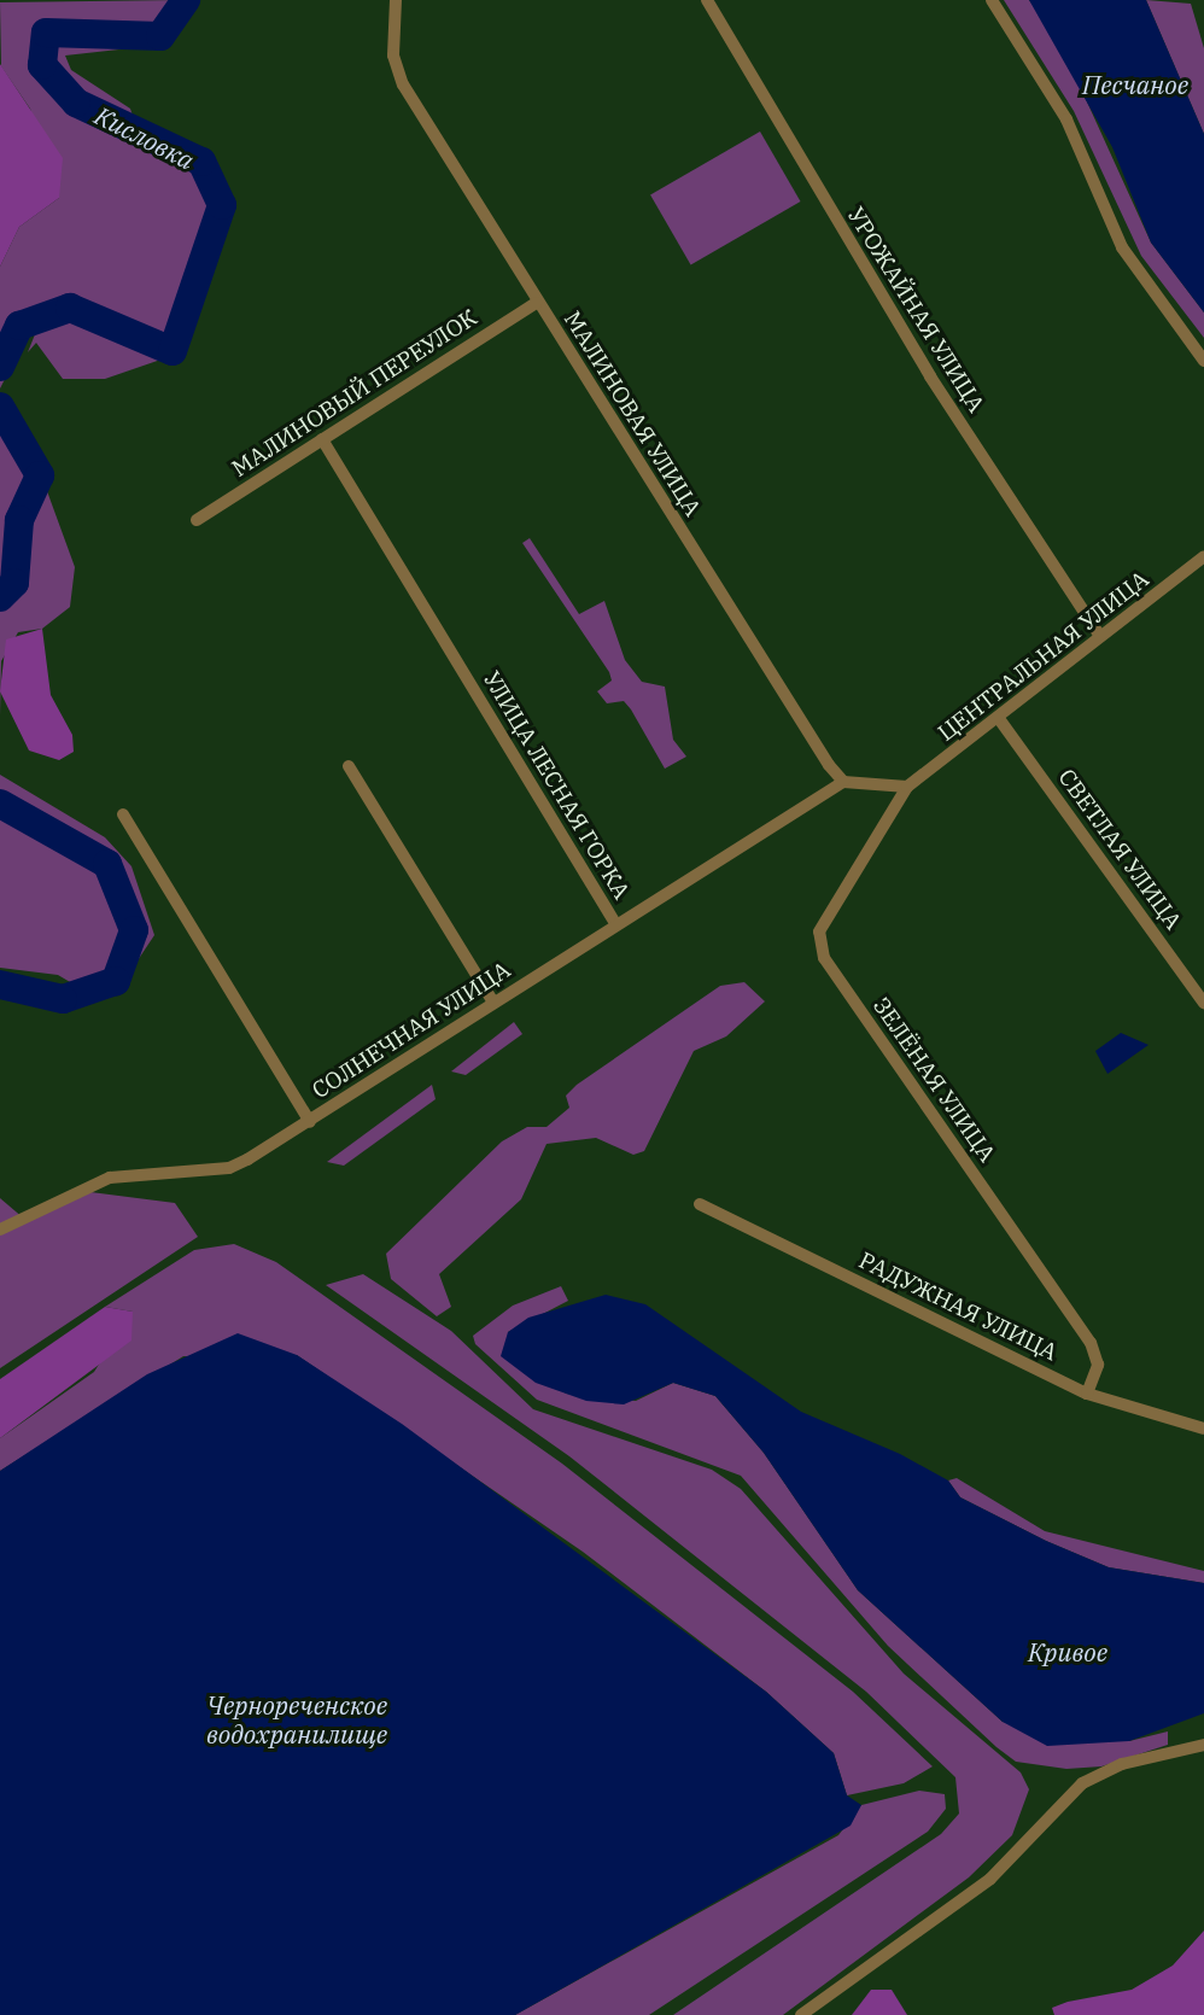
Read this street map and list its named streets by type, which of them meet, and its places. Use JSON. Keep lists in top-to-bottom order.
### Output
{
  "streets": {
    "street": [
      "УРОЖАЙНАЯ УЛИЦА",
      "МАЛИНОВЫЙ ПЕРЕУЛОК",
      "МАЛИНОВАЯ УЛИЦА",
      "ЦЕНТРАЛЬНАЯ УЛИЦА",
      "УЛИЦА ЛЕСНАЯ ГОРКА",
      "СВЕТЛАЯ УЛИЦА",
      "СОЛНЕЧНАЯ УЛИЦА",
      "ЗЕЛЁНАЯ УЛИЦА",
      "РАДУЖНАЯ УЛИЦА"
    ]
  },
  "crossings": [
    ["УРОЖАЙНАЯ УЛИЦА", "ЦЕНТРАЛЬНАЯ УЛИЦА"],
    ["МАЛИНОВЫЙ ПЕРЕУЛОК", "МАЛИНОВАЯ УЛИЦА"],
    ["МАЛИНОВЫЙ ПЕРЕУЛОК", "УЛИЦА ЛЕСНАЯ ГОРКА"],
    ["МАЛИНОВАЯ УЛИЦА", "УЛИЦА ЛЕСНАЯ ГОРКА"],
    ["ЦЕНТРАЛЬНАЯ УЛИЦА", "СВЕТЛАЯ УЛИЦА"],
    ["ЦЕНТРАЛЬНАЯ УЛИЦА", "ЗЕЛЁНАЯ УЛИЦА"],
    ["УЛИЦА ЛЕСНАЯ ГОРКА", "СОЛНЕЧНАЯ УЛИЦА"],
    ["ЗЕЛЁНАЯ УЛИЦА", "РАДУЖНАЯ УЛИЦА"]
  ],
  "water": [
    "Песчаное",
    "Кисловка",
    "Кривое",
    "Чернореченское водохранилище"
  ]
}
